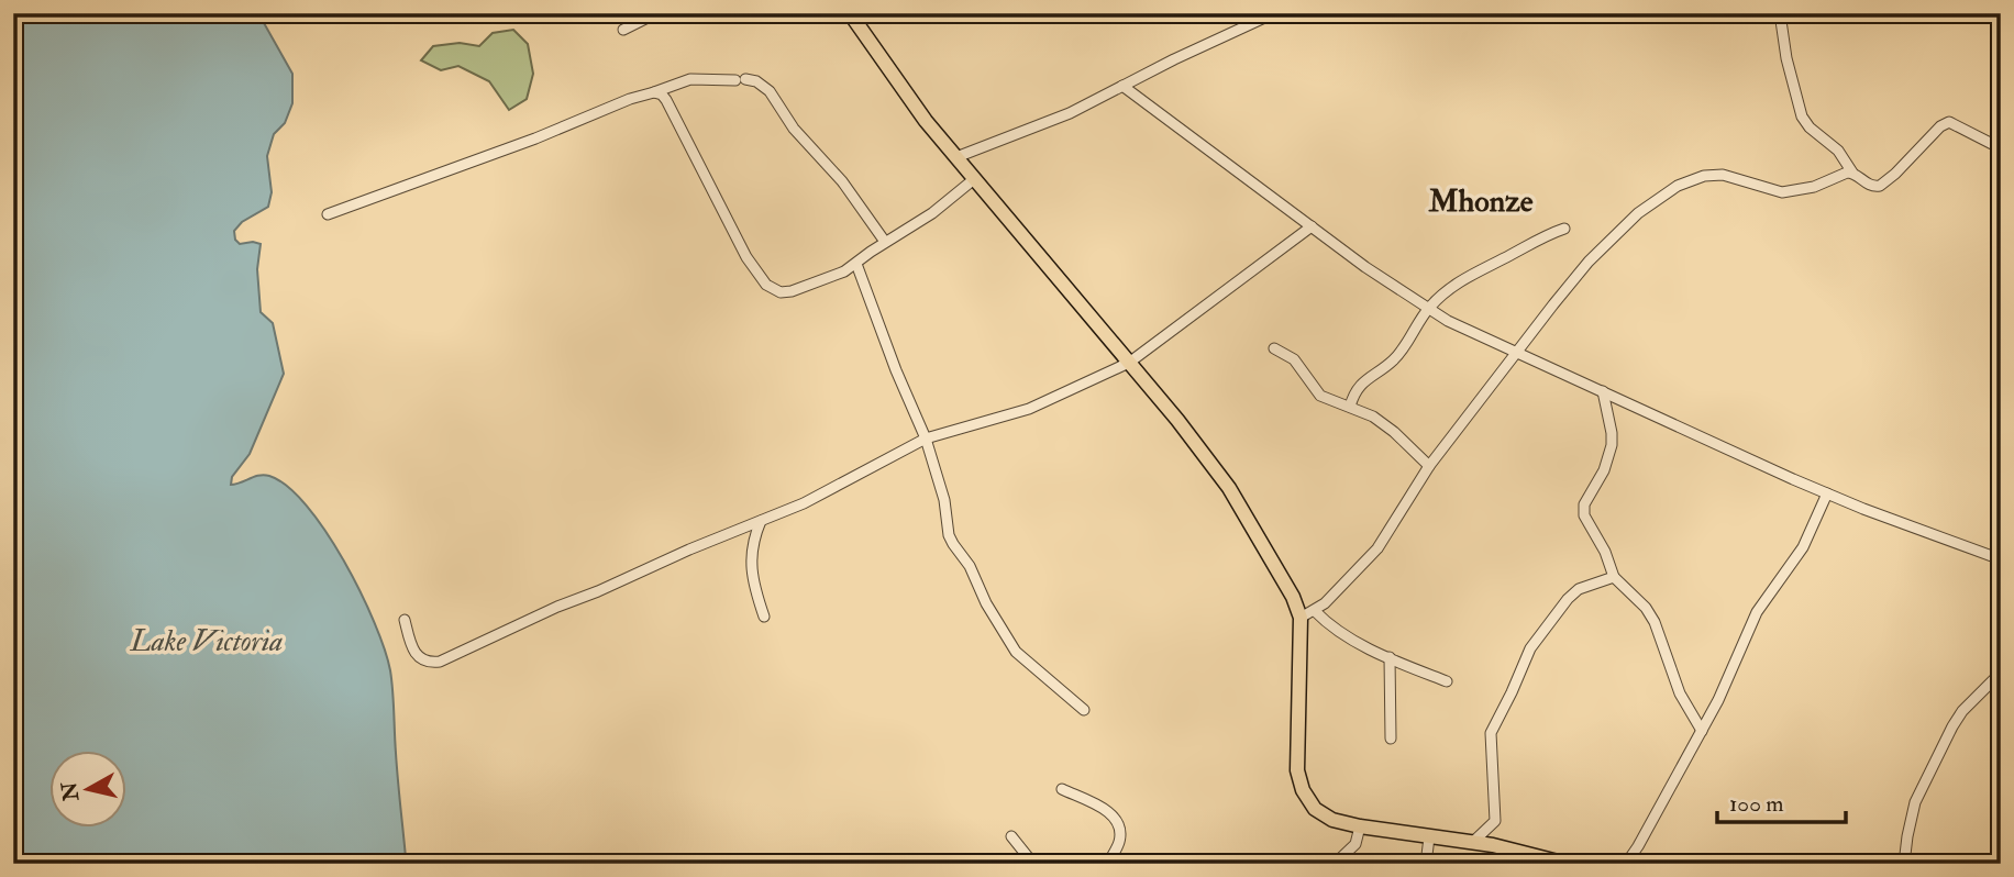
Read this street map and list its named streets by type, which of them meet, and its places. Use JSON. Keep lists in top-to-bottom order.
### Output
{
  "districts": ["Mhonze"],
  "water": ["Lake Victoria"],
  "scale_bar": "100 m",
  "north": "left"
}
